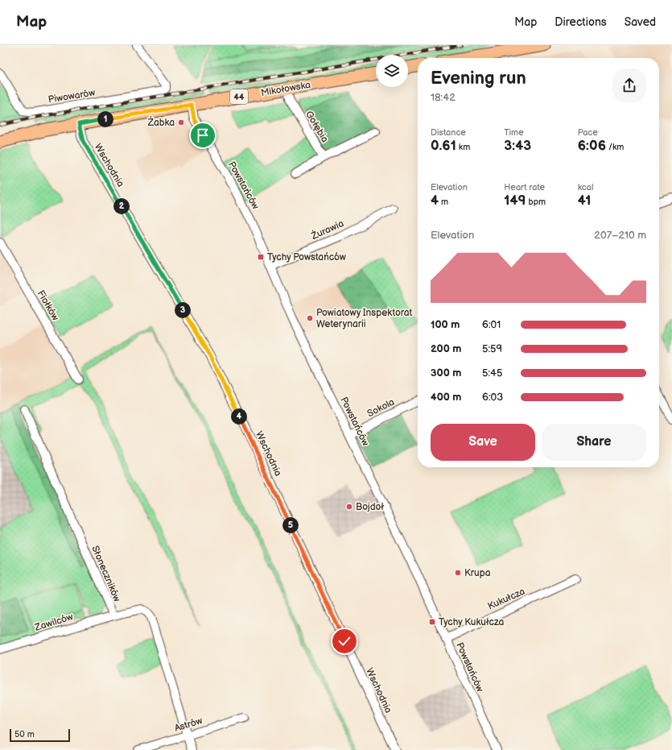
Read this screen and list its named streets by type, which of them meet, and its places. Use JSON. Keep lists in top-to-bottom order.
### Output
{
  "streets": {
    "main road": ["Mikołowska", "44"],
    "street": [
      "Piwowarów",
      "Gołębia",
      "Wschodnia",
      "Powstańców",
      "Żurawia",
      "Fiołków",
      "Sokola",
      "Słoneczników",
      "Kukułcza",
      "Zawilców",
      "Astrów"
    ]
  },
  "crossings": [
    ["Mikołowska", "Gołębia"],
    ["Mikołowska", "Wschodnia"],
    ["Mikołowska", "Powstańców"],
    ["Powstańców", "Żurawia"],
    ["Powstańców", "Sokola"],
    ["Powstańców", "Kukułcza"],
    ["Słoneczników", "Zawilców"],
    ["Słoneczników", "Astrów"]
  ],
  "places": {
    "other": [
      "Żabka",
      "Powiatowy Inspektorat Weterynarii",
      "Bojdoł",
      "Krupa"
    ],
    "transit": ["Tychy Powstańców", "Tychy Kukułcza"]
  },
  "scale_bar": "50 m",
  "page": {
    "header": "Map",
    "nav": ["Map", "Directions", "Saved"],
    "heading": ["Evening run", "18:42"],
    "pins": [
      "1",
      "2",
      "3",
      "4",
      "5"
    ],
    "stats": [
      ["Distance", "0.61 km"],
      ["Time", "3:43"],
      ["Pace", "6:06 /km"],
      ["Elevation", "4 m"],
      ["Heart rate", "149 bpm"],
      ["kcal", "41"]
    ],
    "chart": ["Elevation", "207–210 m"],
    "list": [
      {
        "name": "100 m",
        "note": "6:01"
      },
      {
        "name": "200 m",
        "note": "5:59"
      },
      {
        "name": "300 m",
        "note": "5:45"
      },
      {
        "name": "400 m",
        "note": "6:03"
      }
    ],
    "buttons": ["Save", "Share"],
    "scale": "50 m"
  }
}
